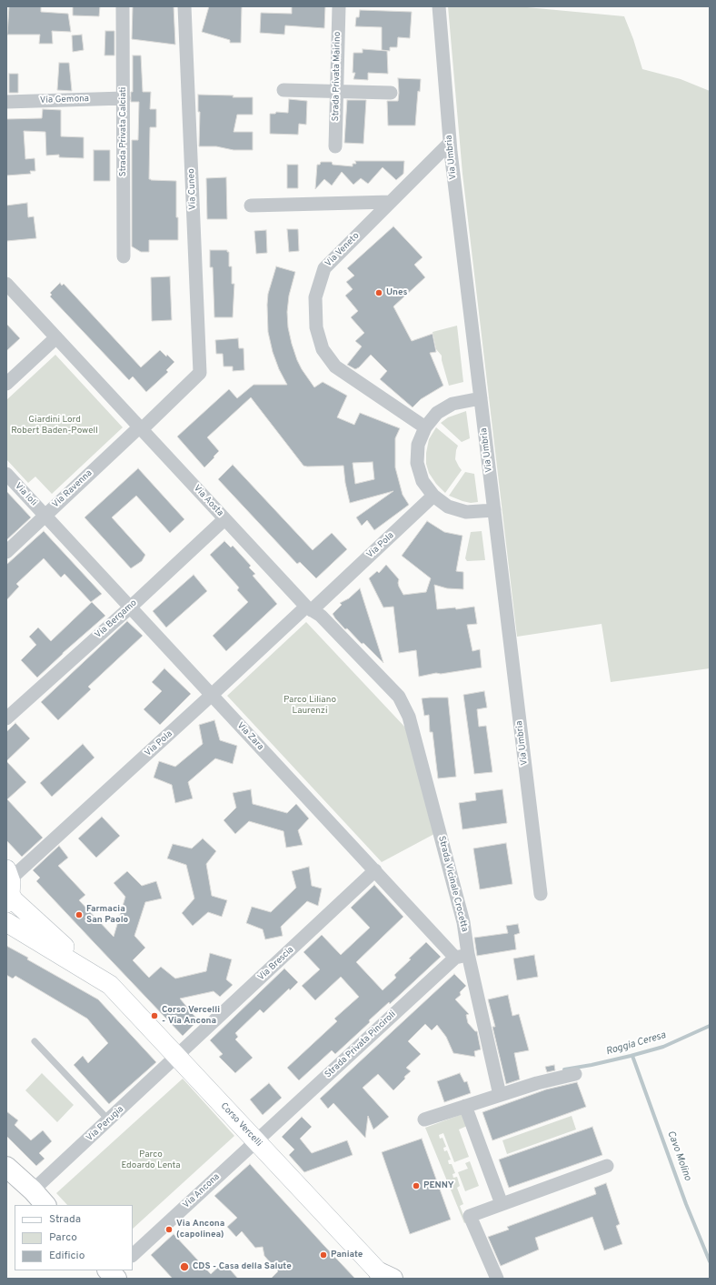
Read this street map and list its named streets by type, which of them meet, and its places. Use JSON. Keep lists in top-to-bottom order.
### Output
{
  "streets": {
    "main road": ["Corso Vercelli"],
    "street": [
      "Strada Privata Mairino",
      "Via Gemona",
      "Strada Privata Calciati",
      "Via Umbria",
      "Via Cuneo",
      "Via Veneto",
      "Via Ravenna",
      "Via Ioli",
      "Via Aosta",
      "Via Pola",
      "Via Bergamo",
      "Via Zara",
      "Strada Vicinale Crocetta",
      "Via Brescia",
      "Strada Privata Pinciroli",
      "Via Perugia",
      "Via Ancona"
    ]
  },
  "crossings": [
    ["Via Gemona", "Strada Privata Calciati"],
    ["Via Umbria", "Via Veneto"],
    ["Via Cuneo", "Via Ravenna"],
    ["Via Ravenna", "Via Ioli"],
    ["Via Ravenna", "Via Aosta"],
    ["Via Ravenna", "Via Zara"],
    ["Via Ioli", "Via Zara"],
    ["Via Aosta", "Via Pola"],
    ["Via Aosta", "Via Bergamo"],
    ["Via Aosta", "Strada Vicinale Crocetta"],
    ["Via Pola", "Via Zara"],
    ["Via Pola", "Corso Vercelli"],
    ["Via Bergamo", "Via Zara"],
    ["Via Zara", "Strada Vicinale Crocetta"],
    ["Via Zara", "Via Brescia"],
    ["Via Zara", "Strada Privata Pinciroli"],
    ["Strada Vicinale Crocetta", "Strada Privata Pinciroli"],
    ["Via Brescia", "Via Perugia"],
    ["Via Brescia", "Corso Vercelli"],
    ["Strada Privata Pinciroli", "Corso Vercelli"],
    ["Strada Privata Pinciroli", "Via Ancona"],
    ["Via Perugia", "Corso Vercelli"],
    ["Corso Vercelli", "Via Ancona"]
  ],
  "water": ["Roggia Ceresa", "Cavo Molino"],
  "parks": ["Giardini Lord Robert Baden-Powell", "Parco Liliano Laurenzi", "Parco Edoardo Lenta"],
  "places": [
    "Unes",
    "Farmacia San Paolo",
    "Corso Vercelli - Via Ancona",
    "PENNY",
    "Via Ancona (capolinea)",
    "Paniate",
    "CDS - Casa della Salute"
  ],
  "legend": ["Strada", "Parco", "Edificio"]
}
